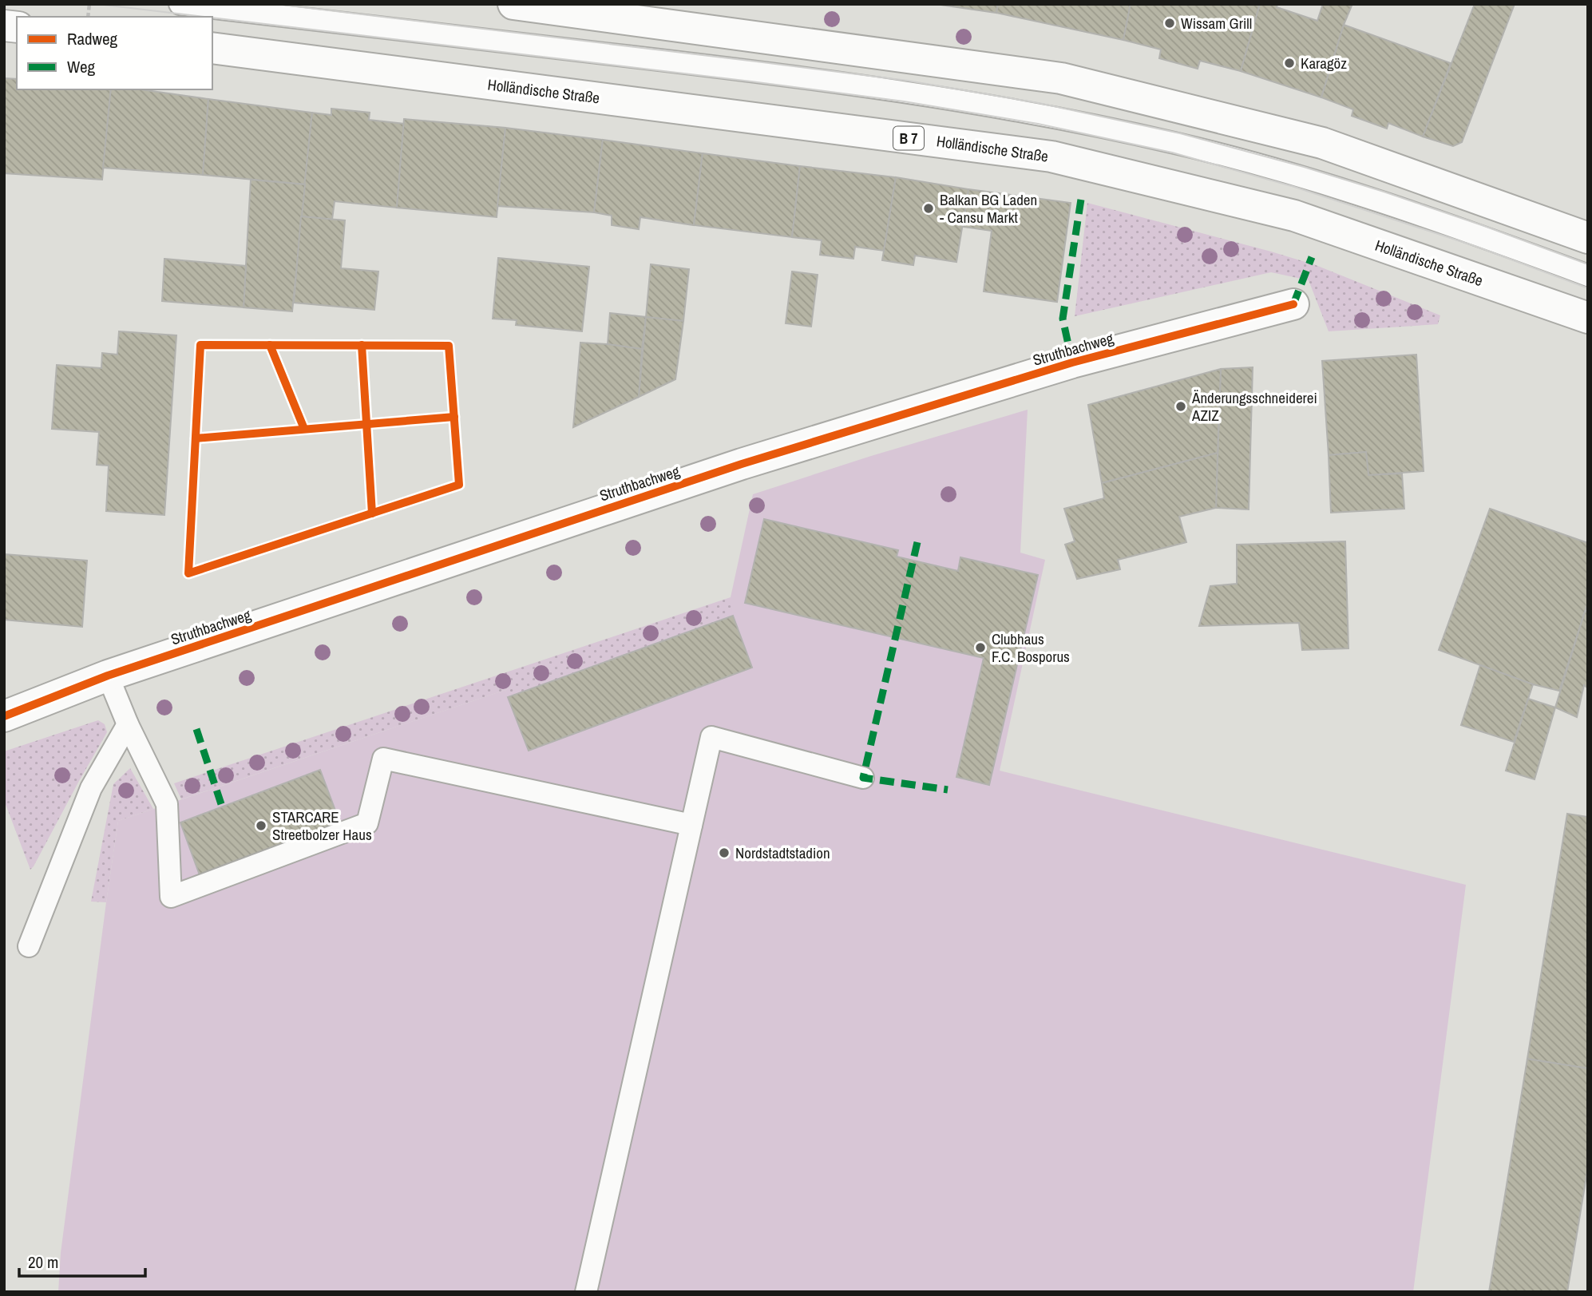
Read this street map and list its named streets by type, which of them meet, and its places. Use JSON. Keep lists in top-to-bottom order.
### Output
{
  "streets": {
    "main road": ["Holländische Straße", "B 7", "Struthbachweg"]
  },
  "places": [
    "Wissam Grill",
    "Karagöz",
    "Balkan BG Laden - Cansu Markt",
    "Änderungsschneiderei AZIZ",
    "Clubhaus F.C. Bosporus",
    "STARCARE Streetbolzer Haus",
    "Nordstadtstadion"
  ],
  "legend": ["Radweg", "Weg"],
  "scale_bar": "20 m"
}
